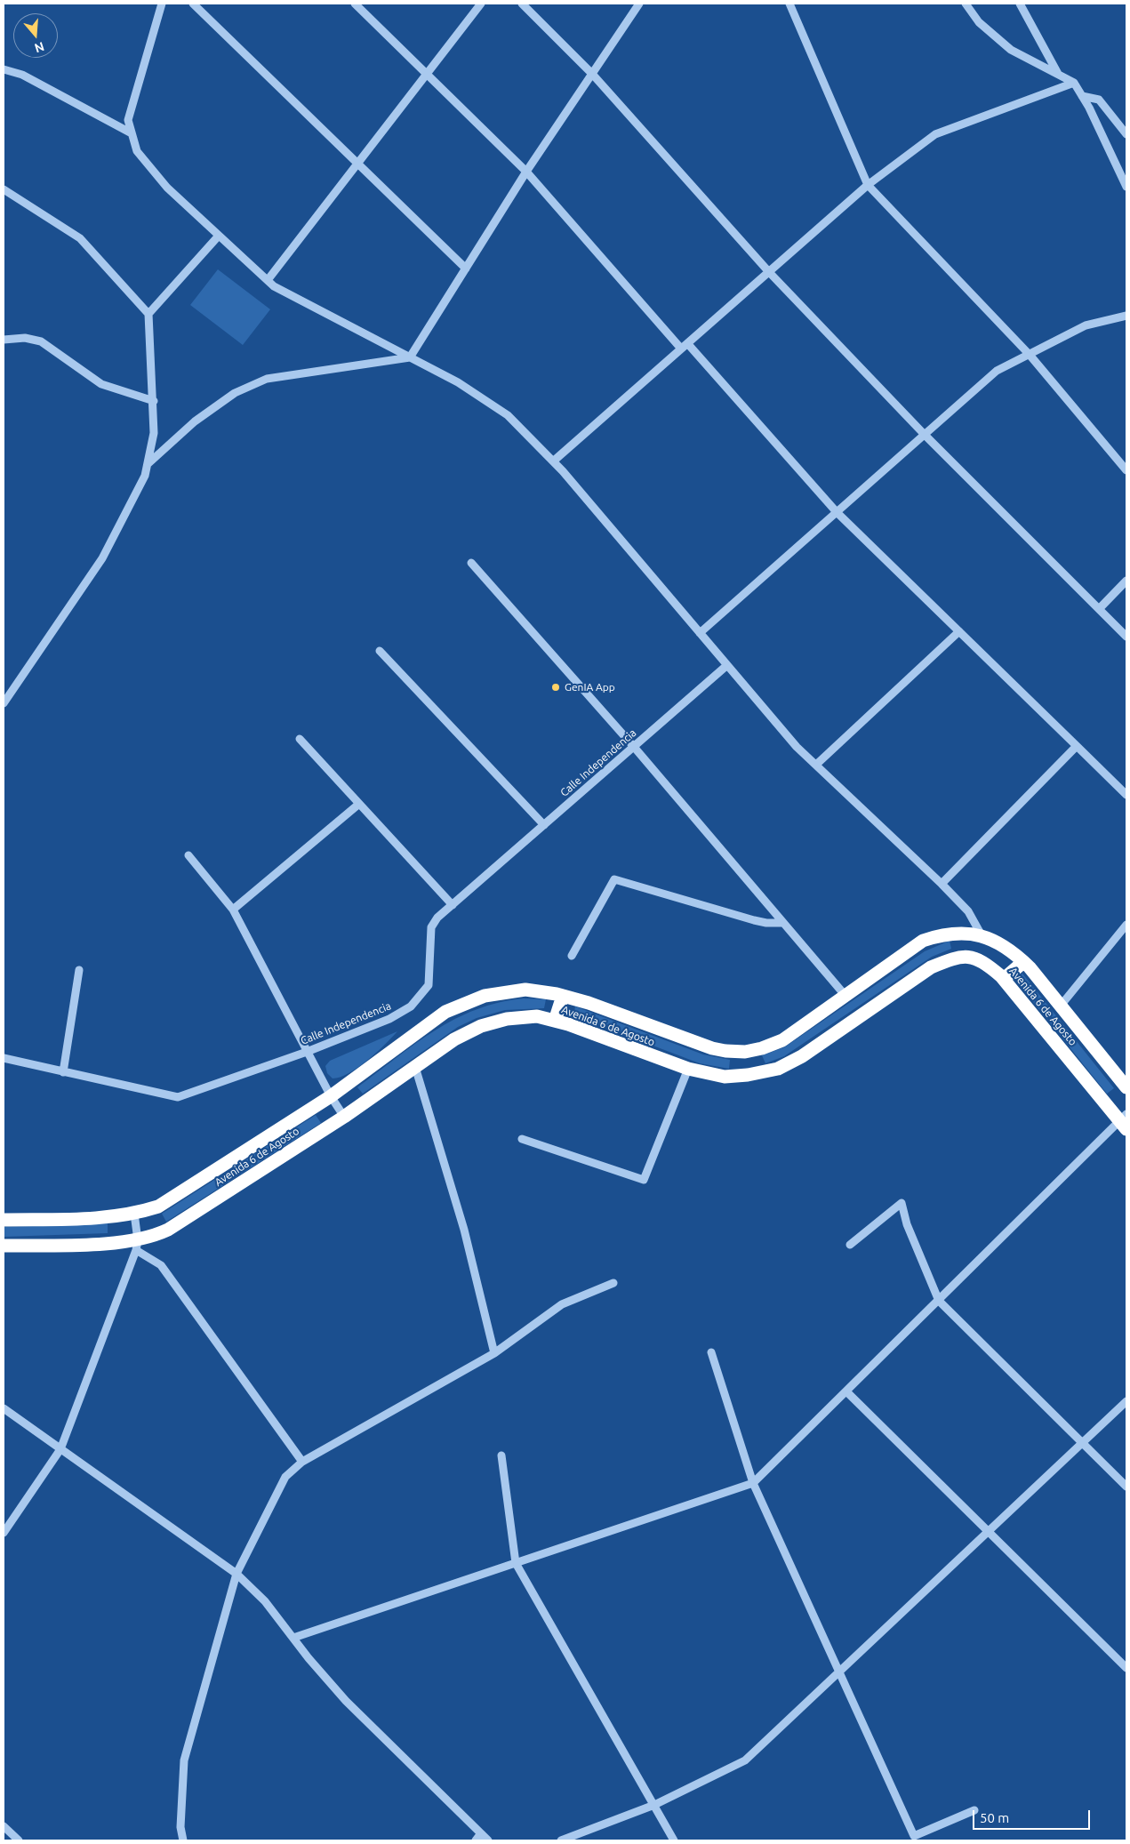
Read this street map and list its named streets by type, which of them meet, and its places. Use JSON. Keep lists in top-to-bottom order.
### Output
{
  "streets": {
    "highway": ["Avenida 6 de Agosto"],
    "street": ["Calle Independencia"]
  },
  "places": ["GenIA App"],
  "scale_bar": "50 m",
  "north": "bottom"
}
